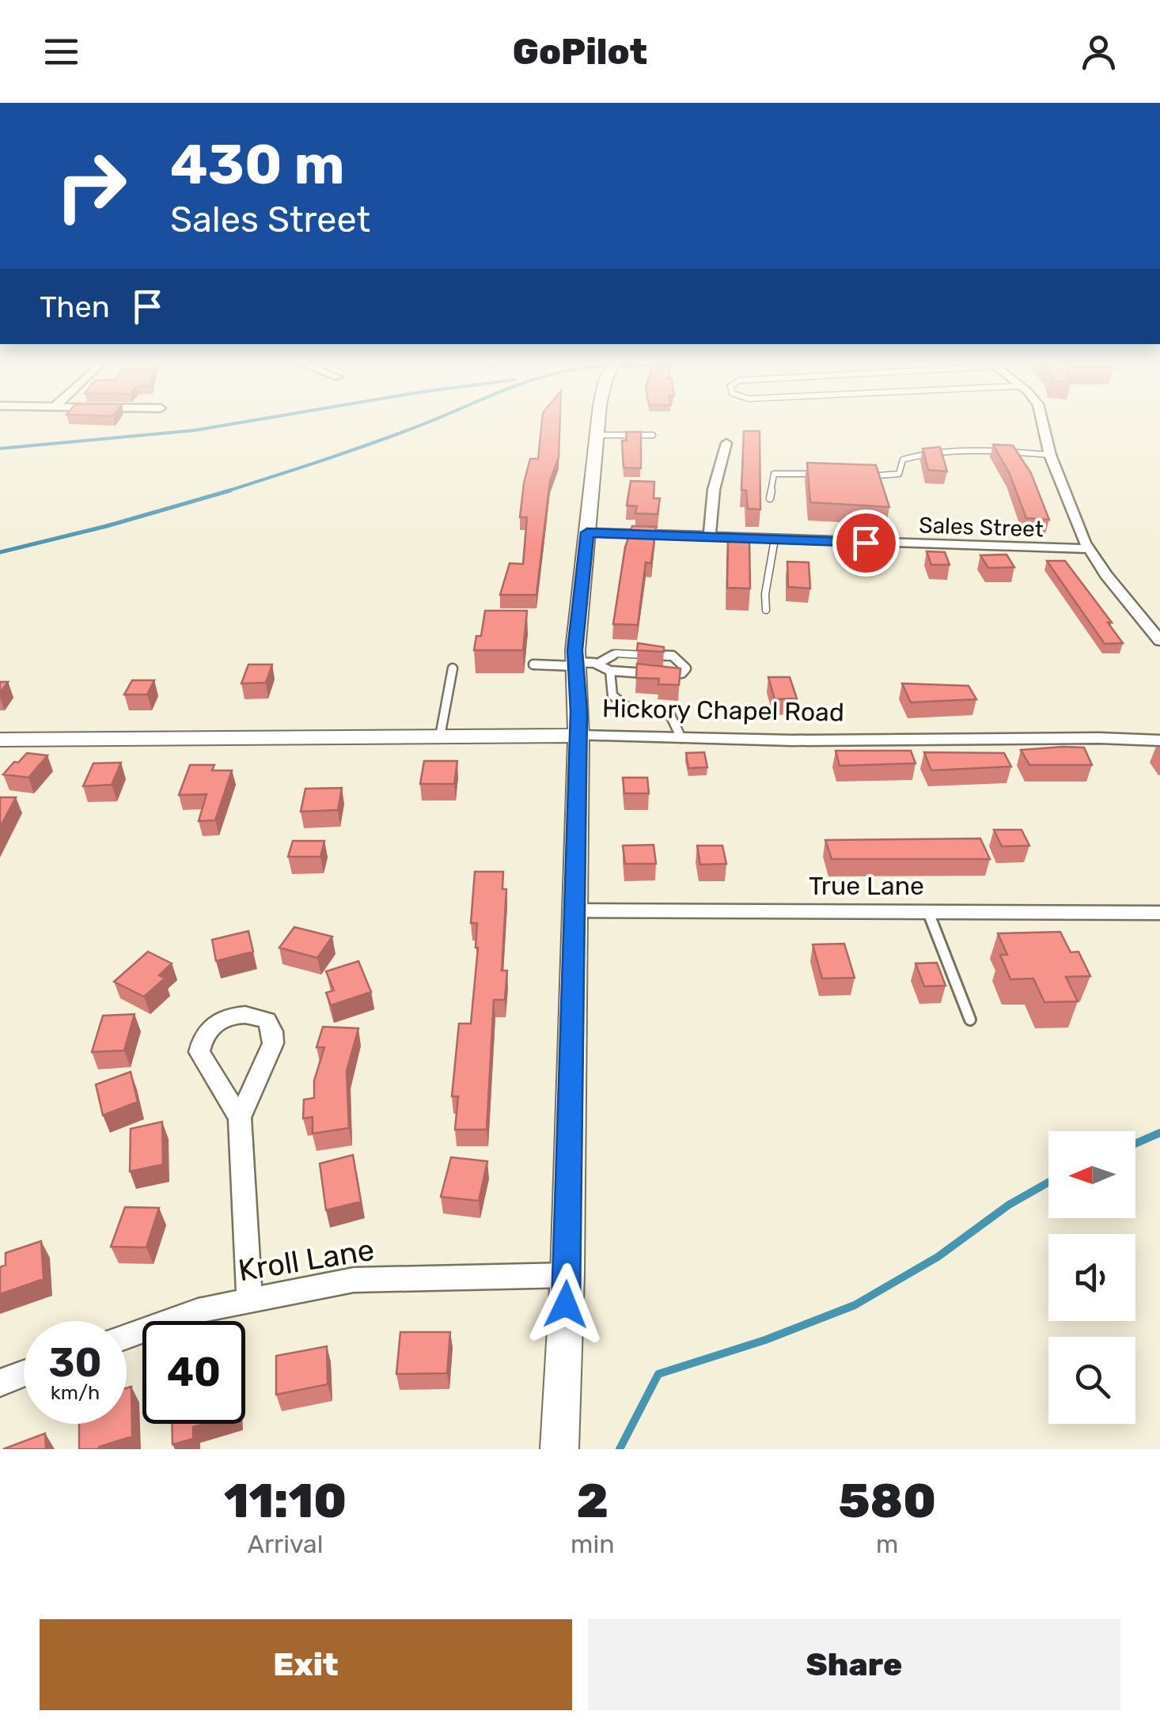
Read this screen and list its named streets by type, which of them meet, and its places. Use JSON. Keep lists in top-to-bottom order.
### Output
{
  "streets": {
    "street": [
      "Sales Street",
      "Hickory Chapel Road",
      "True Lane",
      "Kroll Lane"
    ]
  },
  "north": "left",
  "page": {
    "header": "GoPilot",
    "turn": ["430 m", "Sales Street"],
    "then": "Then",
    "speed": "30 km/h",
    "limit": "40",
    "eta": [
      "11:10",
      "Arrival",
      "2",
      "min",
      "580",
      "m"
    ],
    "buttons": ["Exit", "Share"]
  }
}
